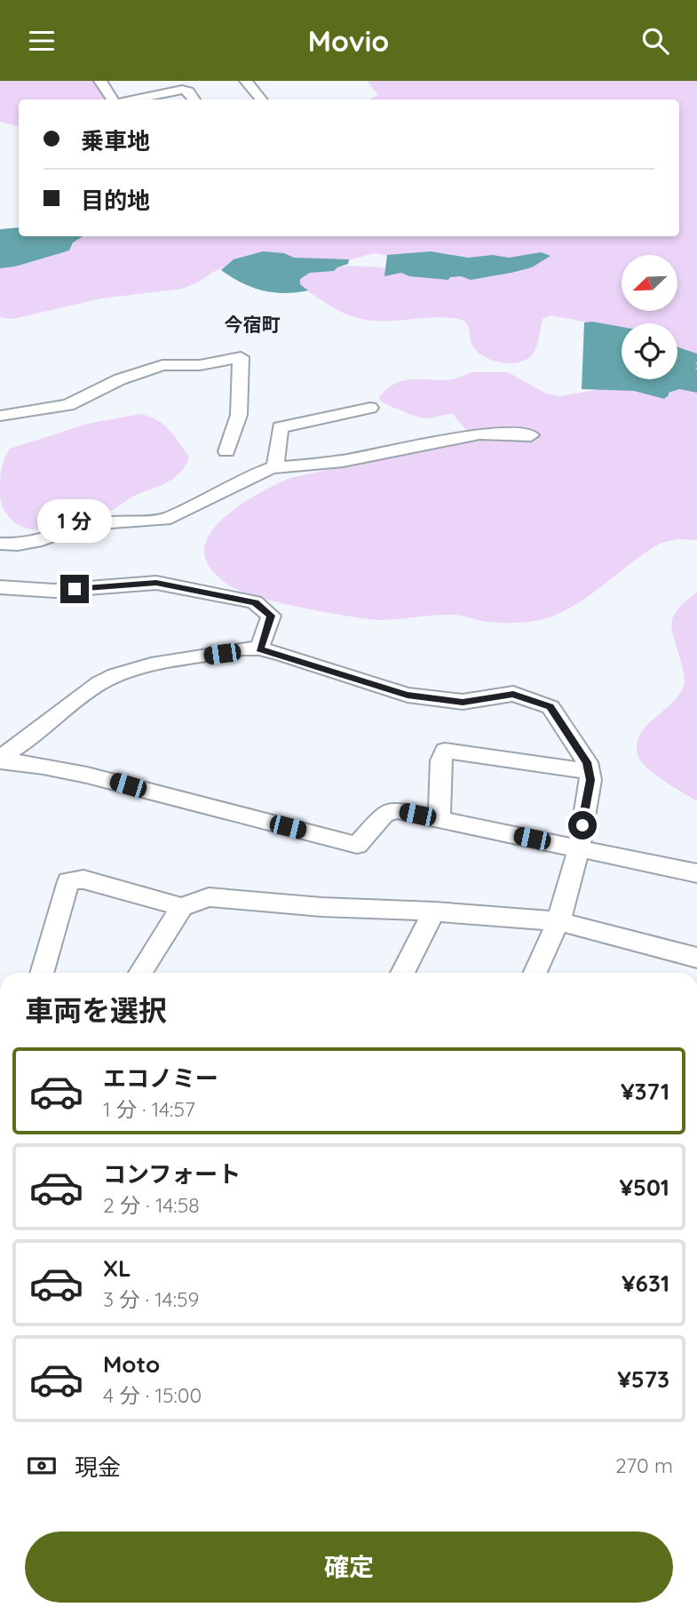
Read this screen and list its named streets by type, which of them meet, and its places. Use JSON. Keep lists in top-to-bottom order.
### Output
{
  "districts": ["今宿町"],
  "north": "bottom left",
  "page": {
    "header": "Movio",
    "banner": ["乗車地", "目的地"],
    "bubble": "1 分",
    "heading": "車両を選択",
    "list": [
      {
        "name": "エコノミー",
        "note": "1 分 · 14:57",
        "value": "¥371"
      },
      {
        "name": "コンフォート",
        "note": "2 分 · 14:58",
        "value": "¥501"
      },
      {
        "name": "XL",
        "note": "3 分 · 14:59",
        "value": "¥631"
      },
      {
        "name": "Moto",
        "note": "4 分 · 15:00",
        "value": "¥573"
      }
    ],
    "pay": ["現金", "270 m"],
    "buttons": "確定"
  }
}
